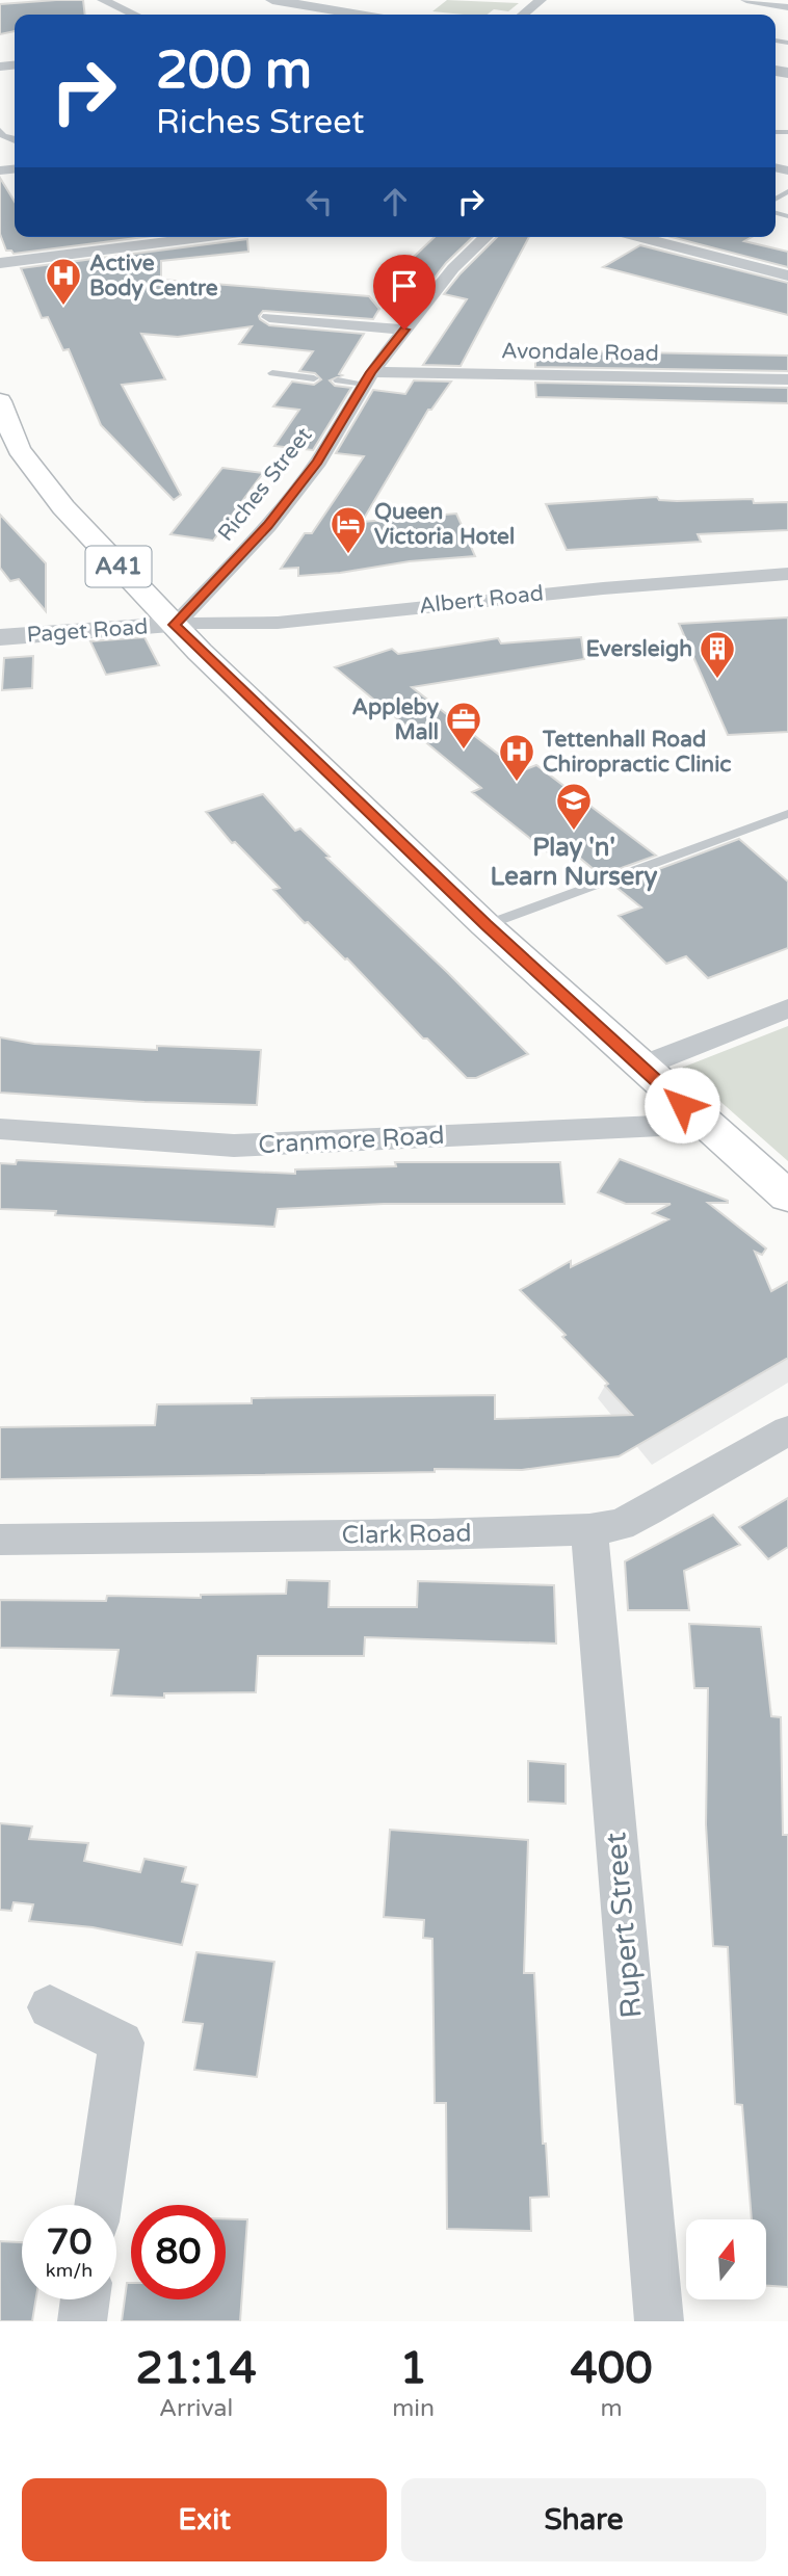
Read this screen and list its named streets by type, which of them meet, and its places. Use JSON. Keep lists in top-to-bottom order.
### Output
{
  "streets": {
    "highway": ["A41"],
    "street": [
      "Avondale Road",
      "Riches Street",
      "Albert Road",
      "Paget Road",
      "Cranmore Road",
      "Clark Road",
      "Rupert Street"
    ]
  },
  "crossings": [
    ["Avondale Road", "Riches Street"],
    ["Riches Street", "A41"],
    ["Riches Street", "Albert Road"],
    ["Riches Street", "Paget Road"],
    ["A41", "Albert Road"],
    ["A41", "Paget Road"],
    ["A41", "Cranmore Road"],
    ["Albert Road", "Paget Road"],
    ["Clark Road", "Rupert Street"]
  ],
  "places": {
    "hospital": ["Active Body Centre", "Tettenhall Road Chiropractic Clinic"],
    "hotel": ["Queen Victoria Hotel"],
    "building": ["Eversleigh"],
    "office": ["Appleby Mall"],
    "school or university": ["Play 'n' Learn Nursery"]
  },
  "north": "top",
  "page": {
    "turn": ["200 m", "Riches Street"],
    "speed": "70 km/h",
    "limit": "80",
    "eta": [
      "21:14",
      "Arrival",
      "1",
      "min",
      "400",
      "m"
    ],
    "buttons": ["Exit", "Share"]
  }
}
